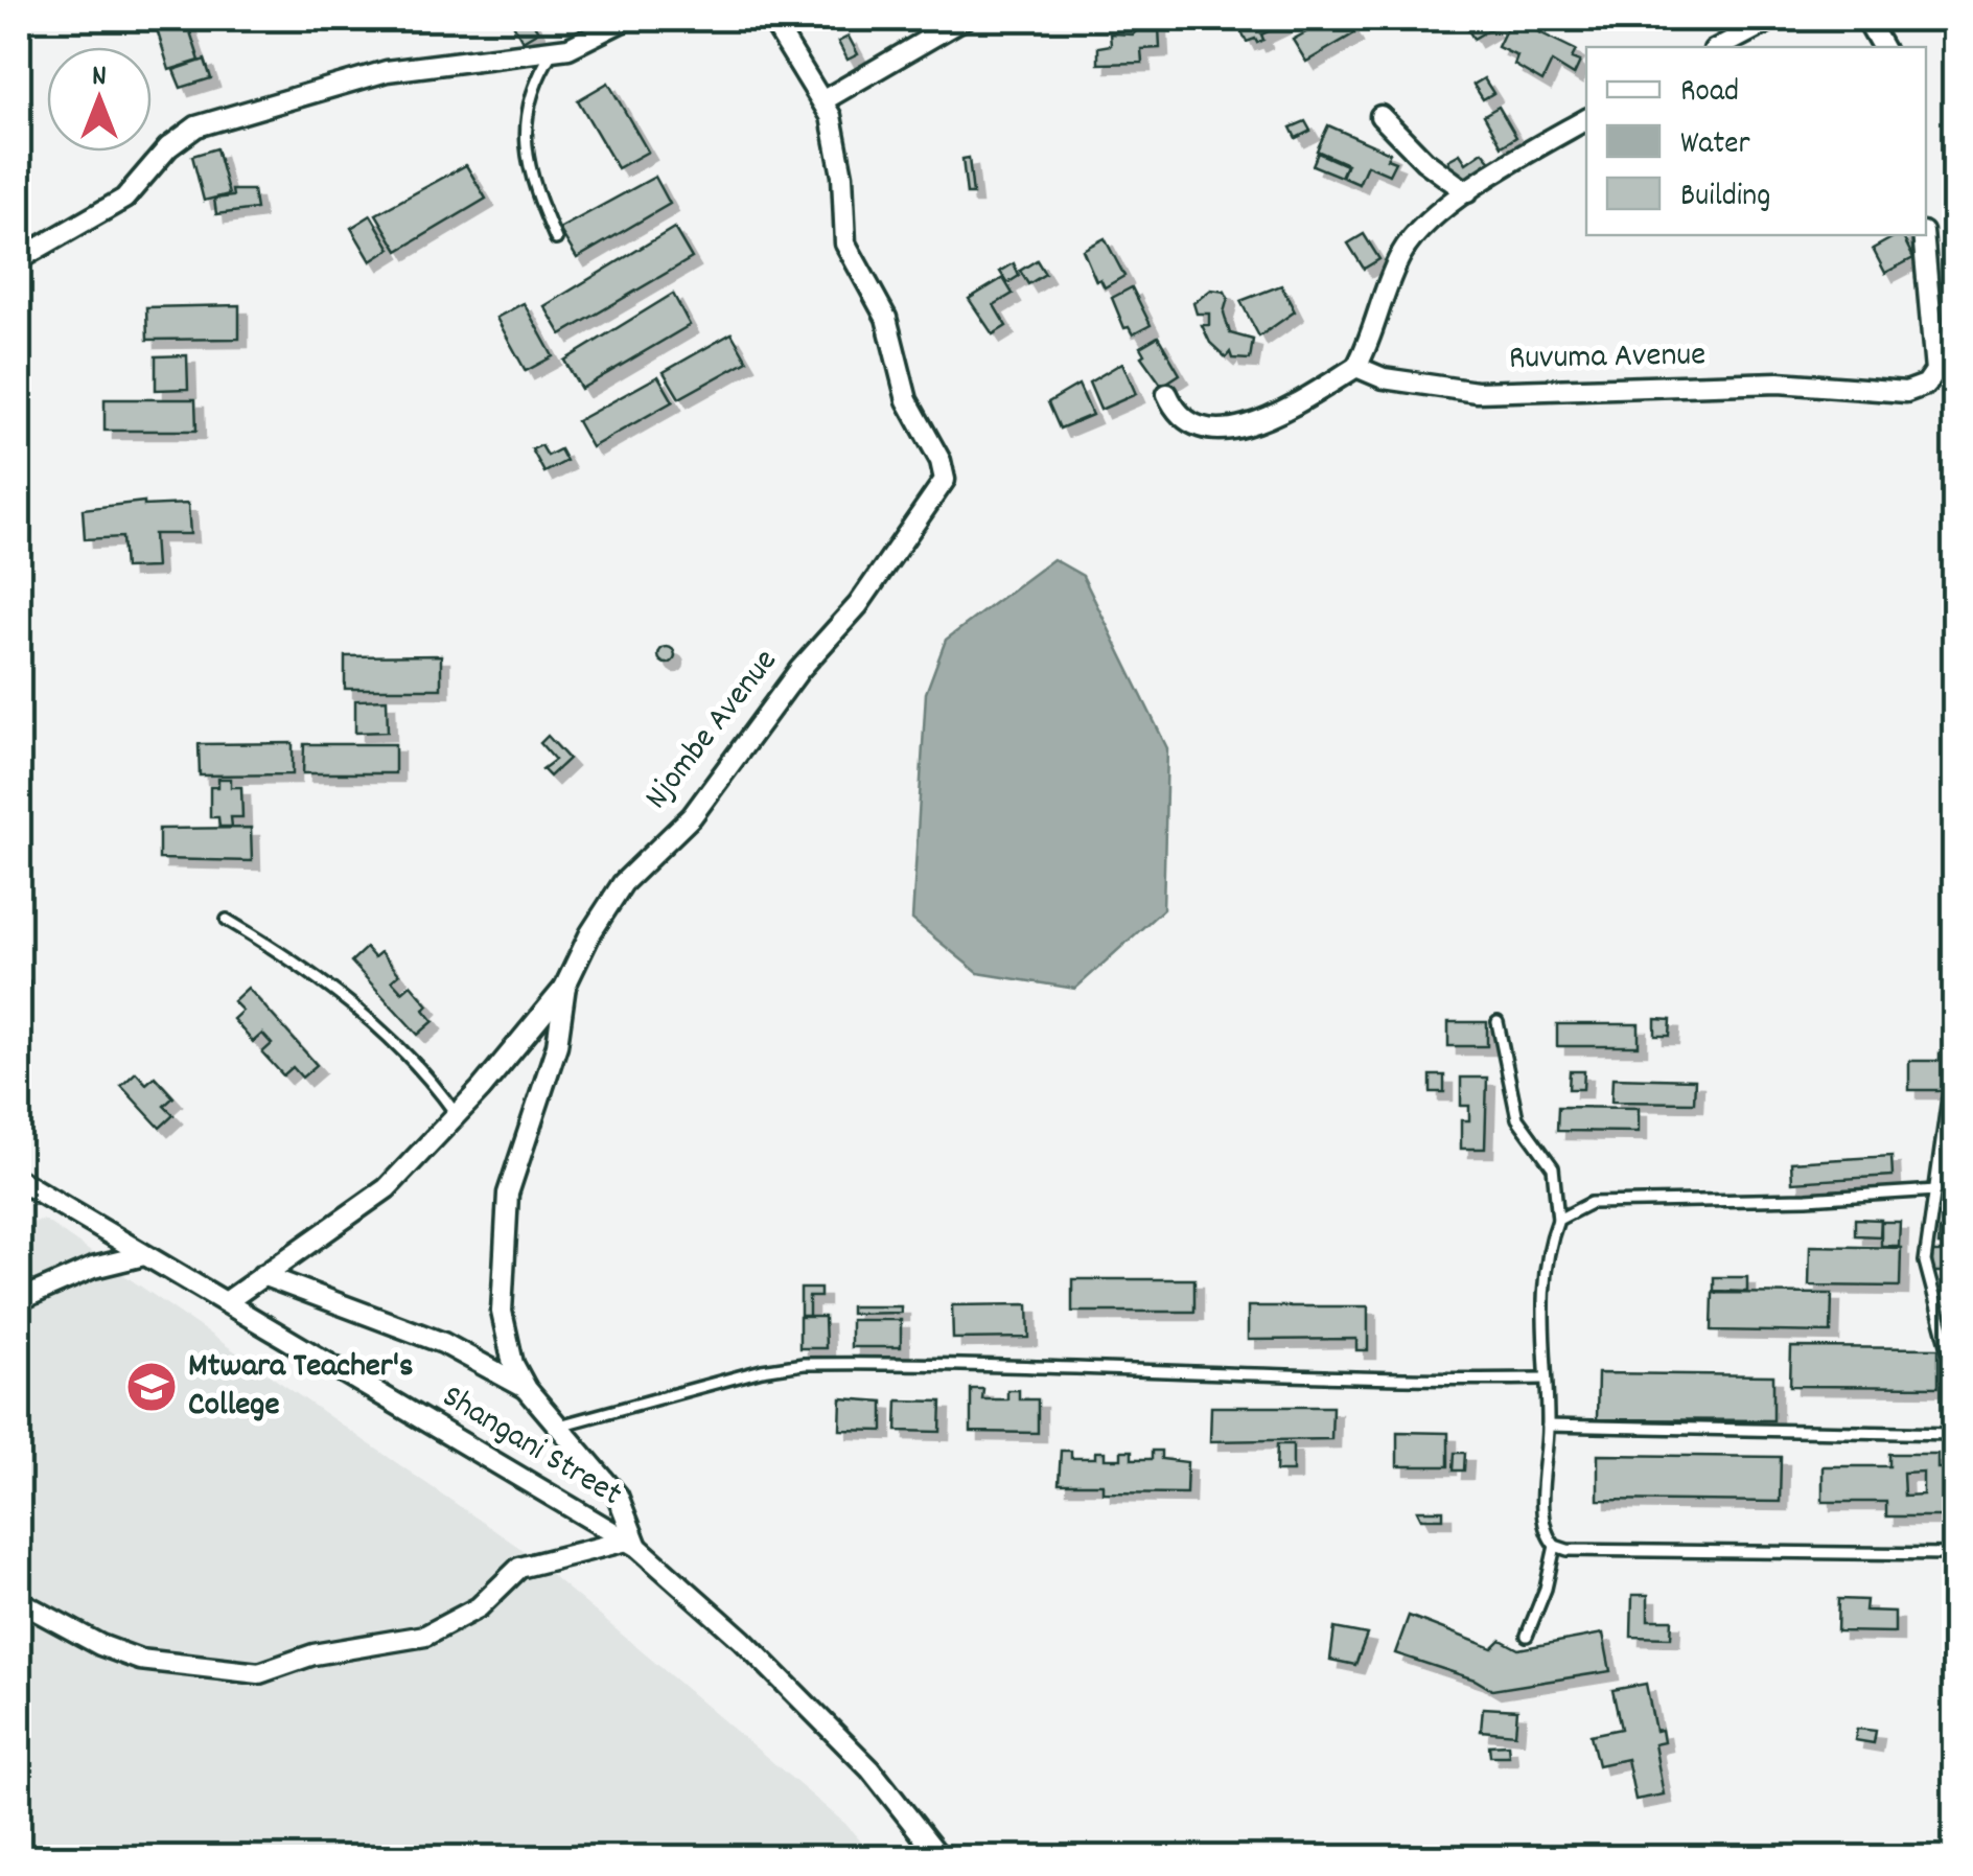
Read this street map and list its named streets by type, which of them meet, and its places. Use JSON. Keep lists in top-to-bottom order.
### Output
{
  "streets": {
    "street": ["Ruvuma Avenue", "Njombe Avenue", "Shangani Street"]
  },
  "crossings": [
    ["Njombe Avenue", "Shangani Street"]
  ],
  "places": {
    "school or university": ["Mtwara Teacher's College"]
  },
  "legend": ["Road", "Water", "Building"],
  "north": "top"
}
